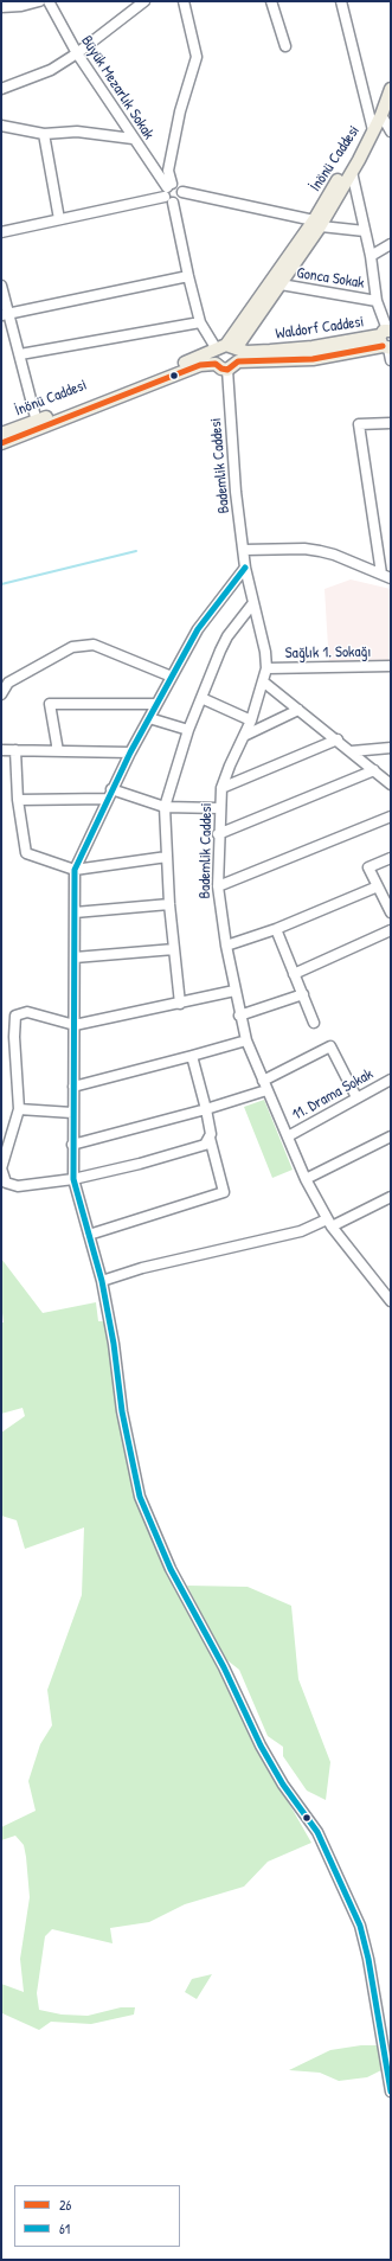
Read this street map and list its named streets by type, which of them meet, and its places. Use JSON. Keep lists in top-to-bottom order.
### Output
{
  "streets": {
    "main road": ["İnönü Caddesi", "Waldorf Caddesi"],
    "street": [
      "Büyük Mezarlık Sokak",
      "Gonca Sokak",
      "Bademlik Caddesi",
      "Sağlık 1. Sokağı",
      "11. Drama Sokak"
    ]
  },
  "crossings": [
    ["İnönü Caddesi", "Gonca Sokak"],
    ["İnönü Caddesi", "Waldorf Caddesi"],
    ["İnönü Caddesi", "Bademlik Caddesi"],
    ["Waldorf Caddesi", "Bademlik Caddesi"],
    ["Bademlik Caddesi", "Sağlık 1. Sokağı"],
    ["Bademlik Caddesi", "11. Drama Sokak"]
  ],
  "lines": ["transit line 26", "transit line 61"],
  "legend": ["26", "61"]
}
